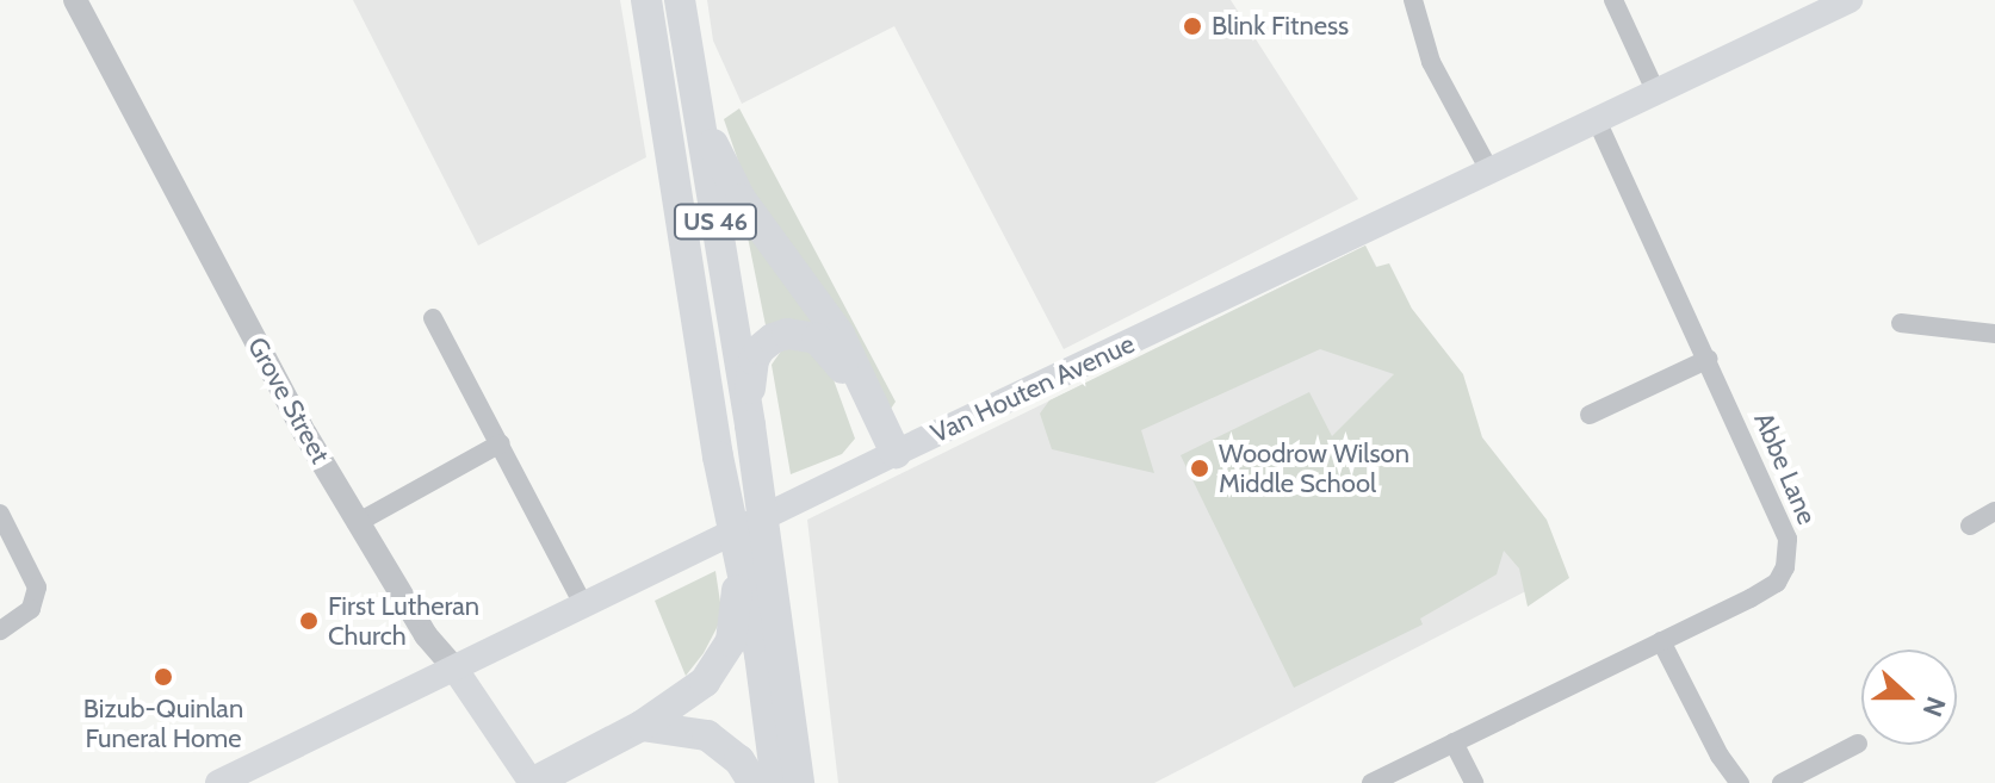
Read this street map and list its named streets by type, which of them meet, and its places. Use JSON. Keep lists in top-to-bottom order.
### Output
{
  "streets": {
    "highway": ["US 46"],
    "main road": ["Van Houten Avenue", "Grove Street"],
    "street": ["Abbe Lane"]
  },
  "crossings": [
    ["US 46", "Van Houten Avenue"],
    ["Van Houten Avenue", "Grove Street"],
    ["Van Houten Avenue", "Abbe Lane"]
  ],
  "places": [
    "Blink Fitness",
    "Woodrow Wilson Middle School",
    "First Lutheran Church",
    "Bizub-Quinlan Funeral Home"
  ],
  "north": "right"
}
